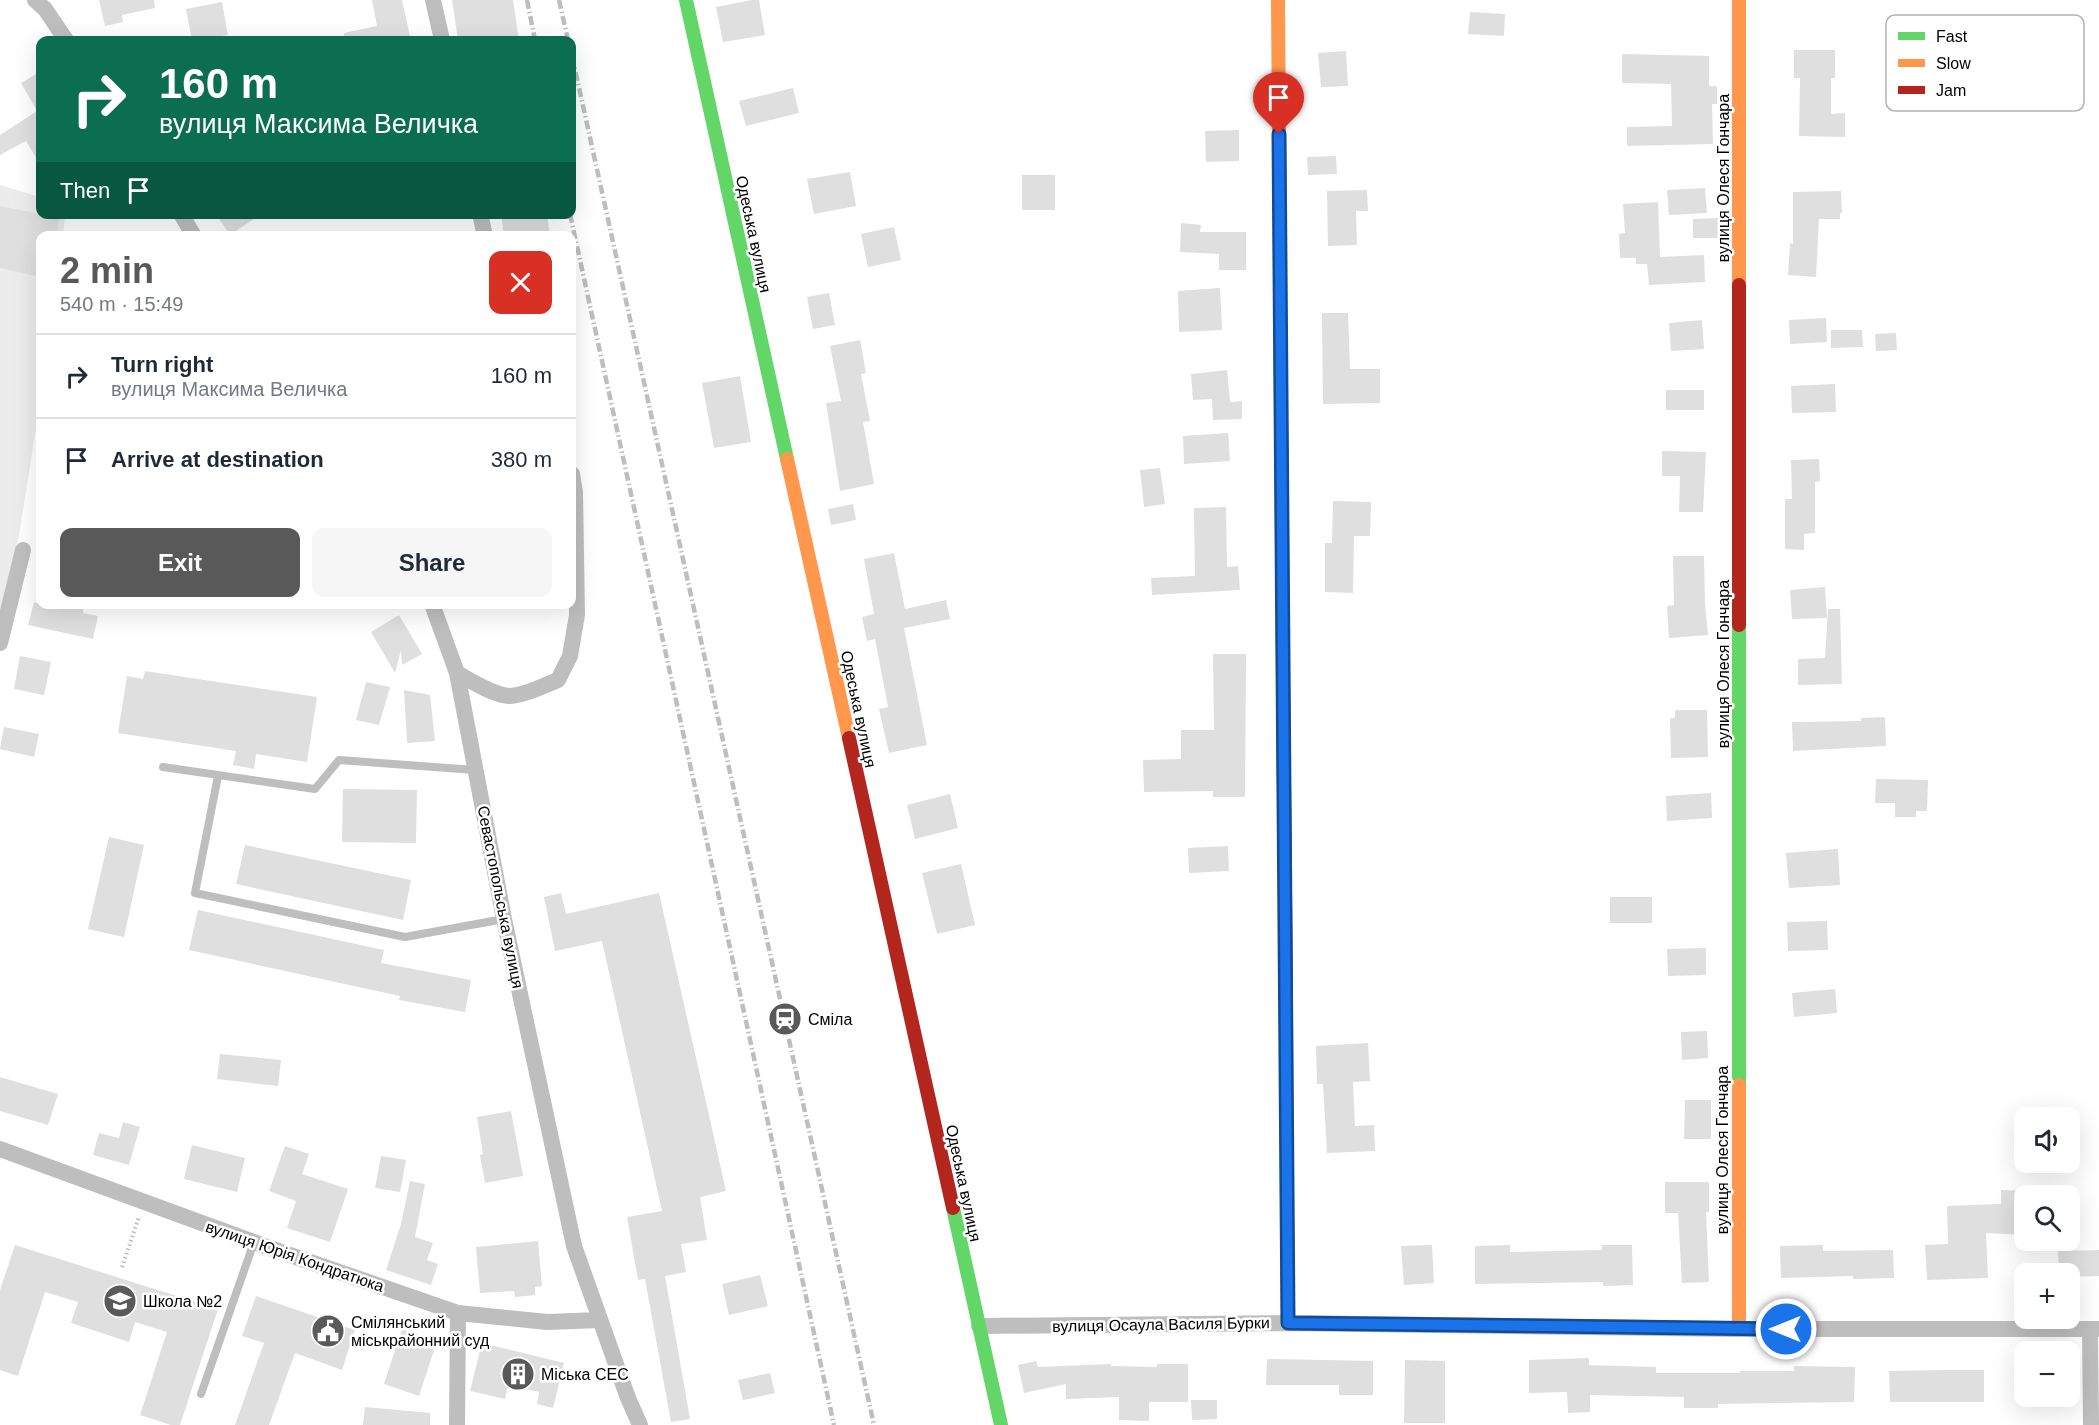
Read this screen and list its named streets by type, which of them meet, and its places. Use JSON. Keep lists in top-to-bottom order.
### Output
{
  "streets": {
    "street": [
      "вулиця Олеся Гончара",
      "Одеська вулиця",
      "Севастопольська вулиця",
      "вулиця Юрія Кондратюка",
      "вулиця Осаула Василя Бурки"
    ]
  },
  "crossings": [
    ["вулиця Олеся Гончара", "вулиця Осаула Василя Бурки"],
    ["Одеська вулиця", "вулиця Осаула Василя Бурки"],
    ["Севастопольська вулиця", "вулиця Юрія Кондратюка"]
  ],
  "places": {
    "station": ["Сміла"],
    "school or university": ["Школа №2"],
    "public building": ["Смілянський міськрайонний суд"],
    "building": ["Міська СЕС"]
  },
  "legend": ["Fast", "Slow", "Jam"],
  "page": {
    "turn": ["160 m", "вулиця Максима Величка"],
    "then": "Then",
    "heading": ["2 min", "540 m · 15:49"],
    "list": [
      {
        "name": "Turn right",
        "note": "вулиця Максима Величка",
        "value": "160 m"
      },
      {
        "name": "Arrive at destination",
        "value": "380 m"
      }
    ],
    "buttons": ["Exit", "Share"],
    "map_buttons": ["+", "−"]
  }
}
